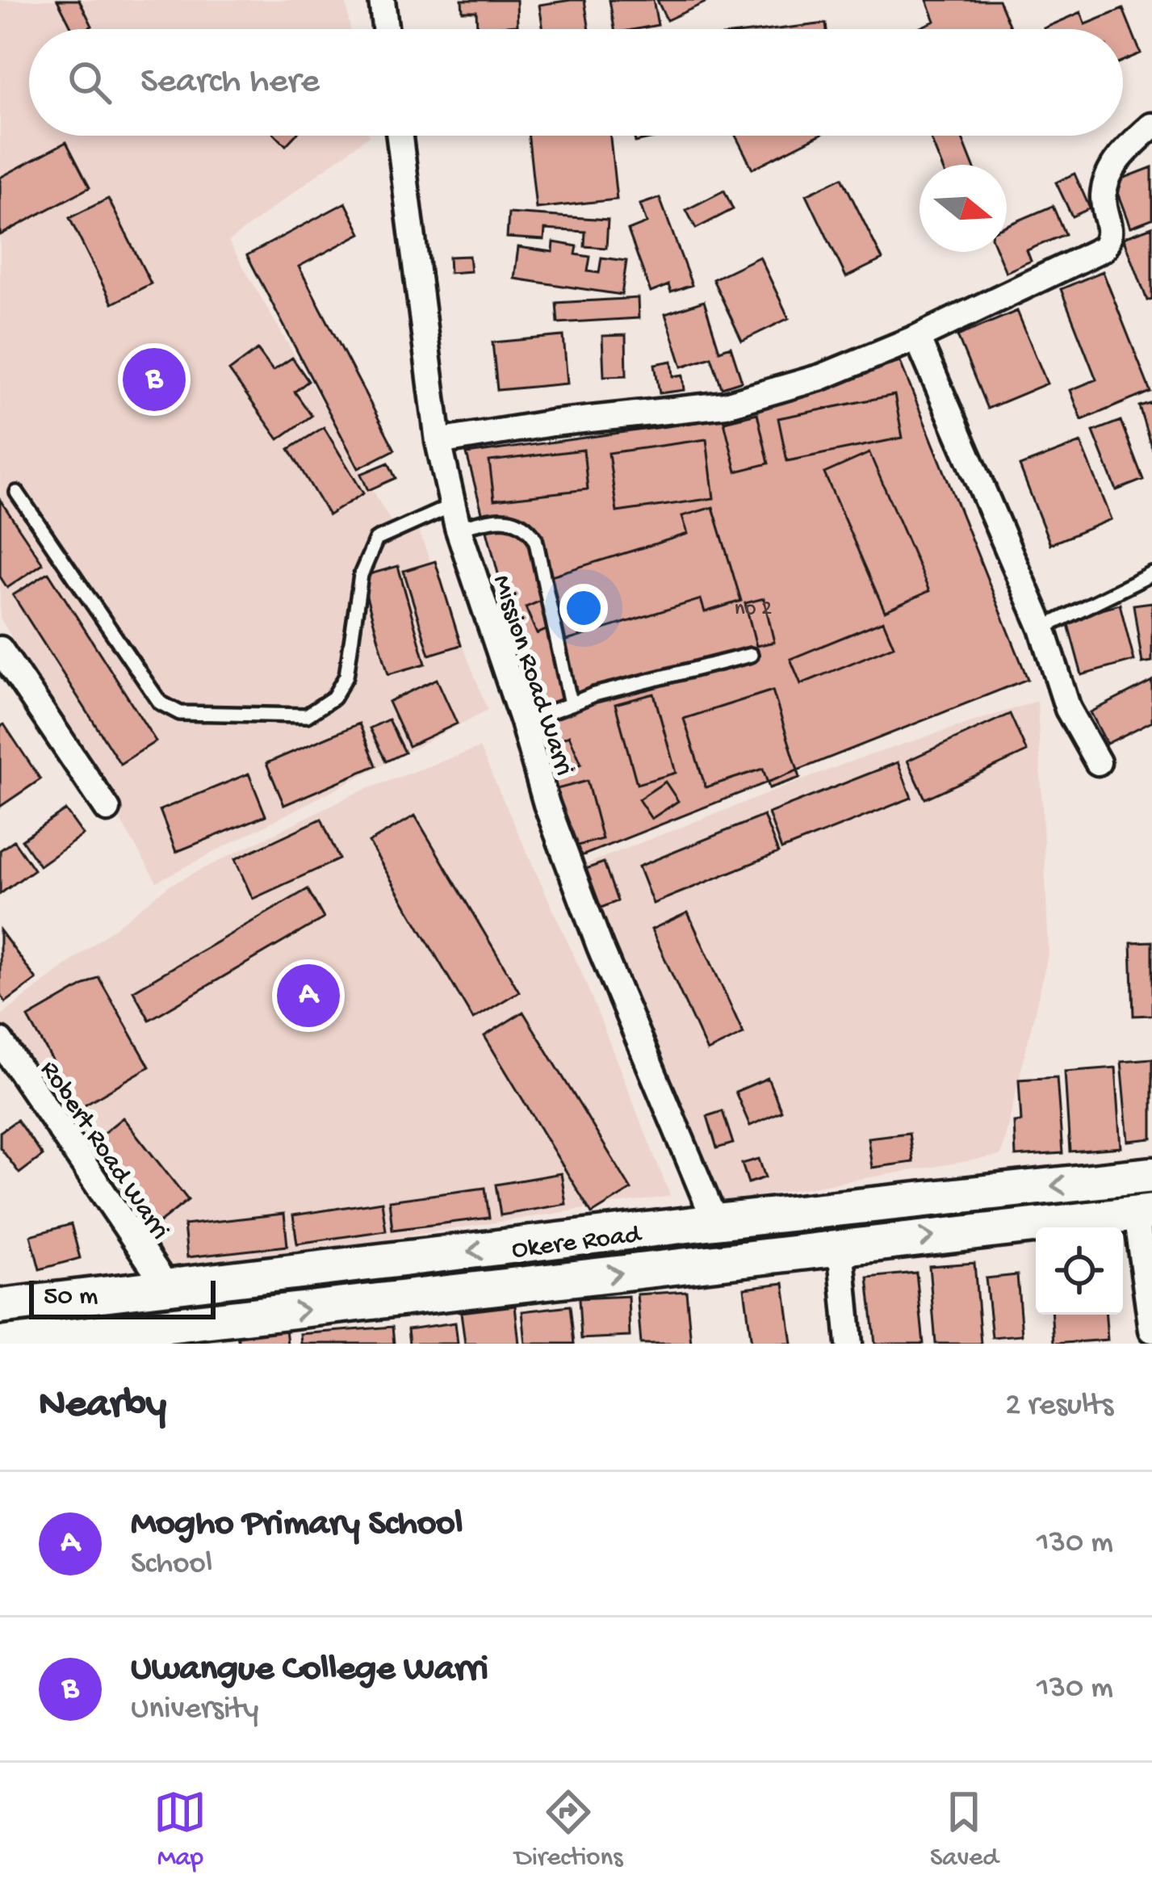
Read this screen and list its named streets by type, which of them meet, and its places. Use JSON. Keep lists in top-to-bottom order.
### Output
{
  "streets": {
    "main road": ["Okere Road"],
    "street": ["Mission Road Warri", "Robert Road Warri"]
  },
  "crossings": [
    ["Mission Road Warri", "Okere Road"],
    ["Robert Road Warri", "Okere Road"]
  ],
  "house_numbers": ["no 2"],
  "scale_bar": "50 m",
  "north": "right",
  "page": {
    "search": "Search here",
    "pins": ["B", "A"],
    "scale": "50 m",
    "heading": ["Nearby", "2 results"],
    "list": [
      {
        "mark": "A",
        "name": "Mogho Primary School",
        "note": "School",
        "value": "130 m"
      },
      {
        "mark": "B",
        "name": "Uwangue College Warri",
        "note": "University",
        "value": "130 m"
      }
    ],
    "nav": ["Map", "Directions", "Saved"]
  }
}
